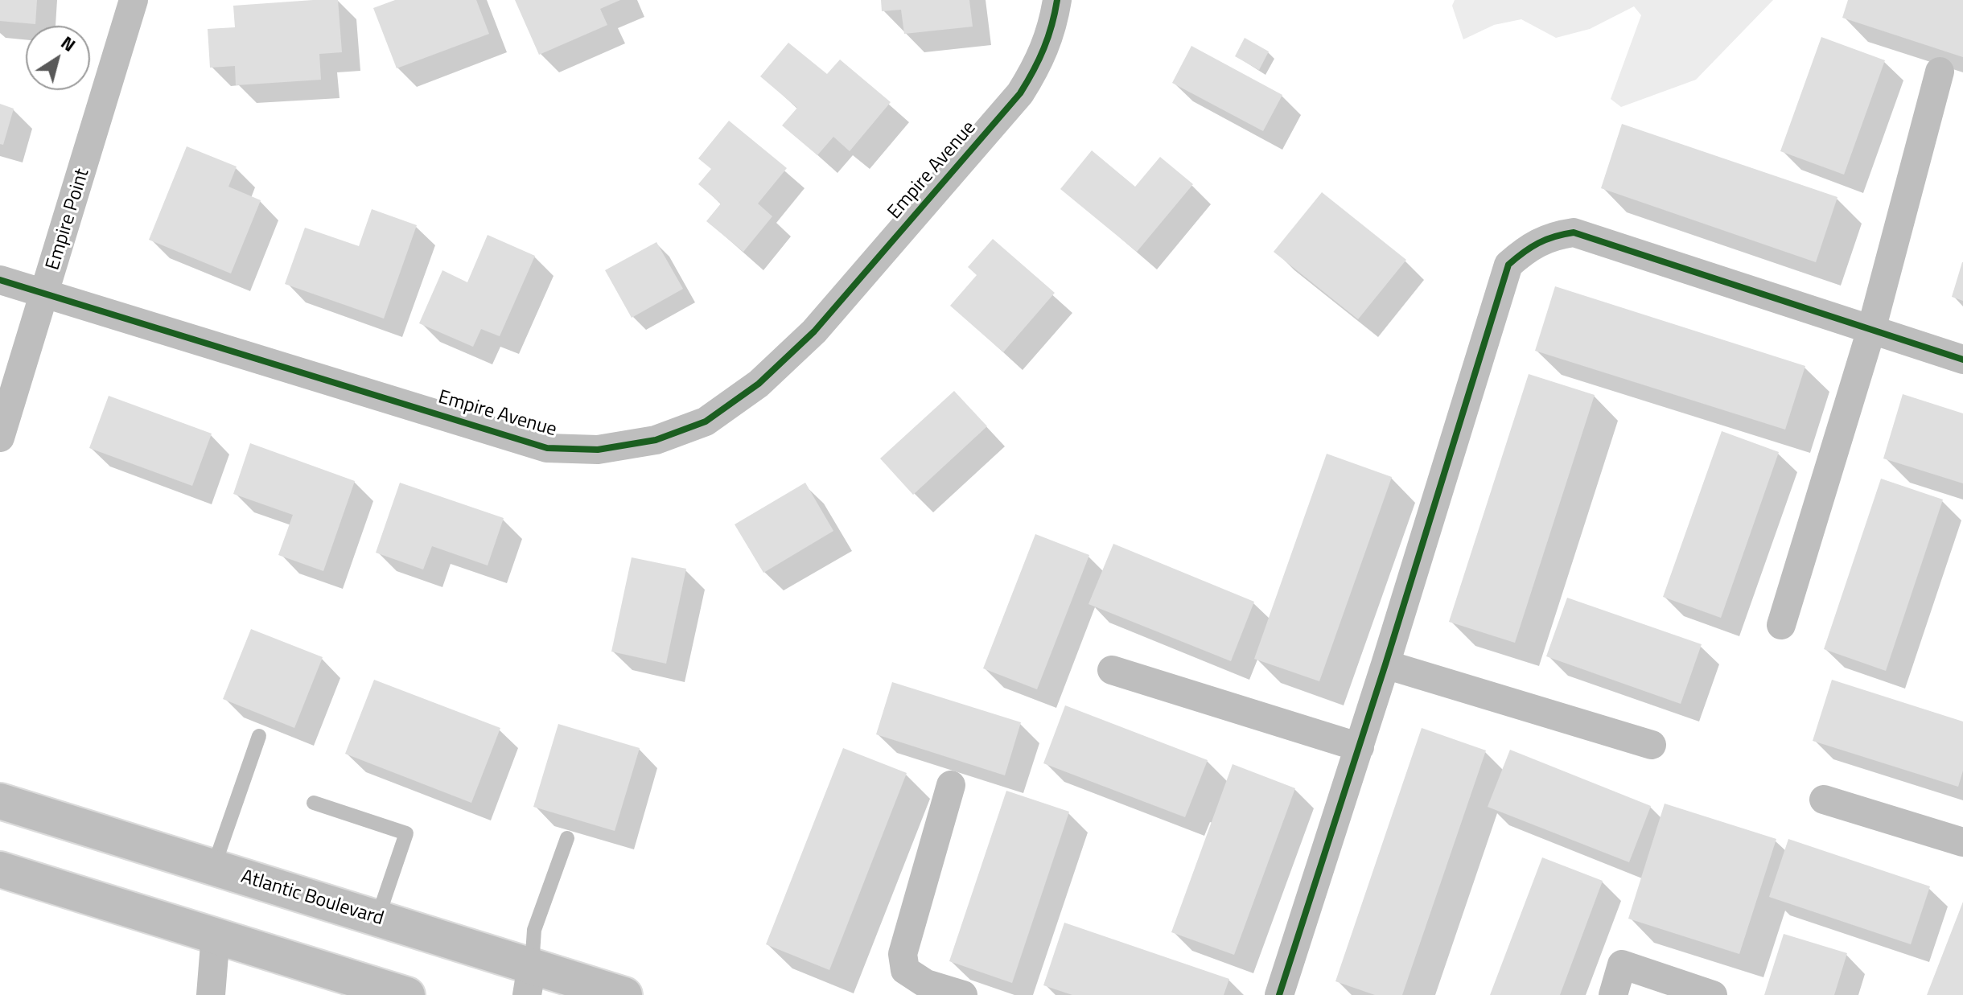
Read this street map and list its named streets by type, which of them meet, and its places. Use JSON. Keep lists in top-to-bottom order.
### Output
{
  "streets": {
    "main road": ["Atlantic Boulevard"],
    "street": ["Empire Avenue", "Empire Point"]
  },
  "crossings": [
    ["Empire Avenue", "Empire Point"]
  ],
  "north": "top right"
}
